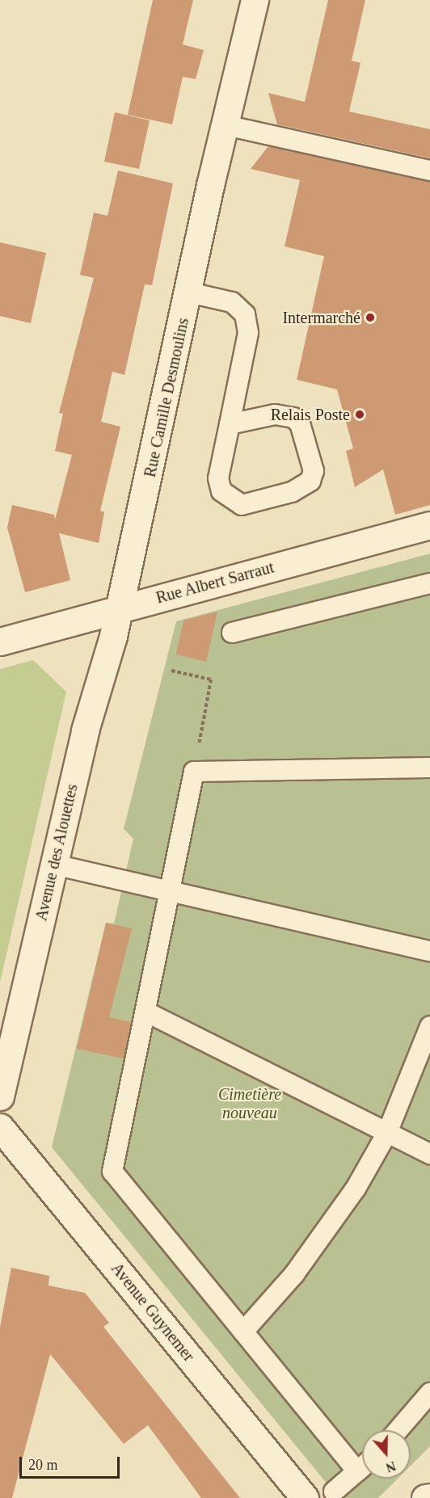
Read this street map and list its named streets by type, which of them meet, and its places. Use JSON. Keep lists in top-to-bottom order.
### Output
{
  "streets": {
    "street": [
      "Rue Camille Desmoulins",
      "Rue Albert Sarraut",
      "Avenue des Alouettes",
      "Avenue Guynemer"
    ]
  },
  "crossings": [
    ["Rue Camille Desmoulins", "Rue Albert Sarraut"],
    ["Rue Camille Desmoulins", "Avenue des Alouettes"],
    ["Rue Albert Sarraut", "Avenue des Alouettes"]
  ],
  "parks": ["Cimetière nouveau"],
  "places": ["Intermarché", "Relais Poste"],
  "scale_bar": "20 m",
  "north": "bottom"
}
